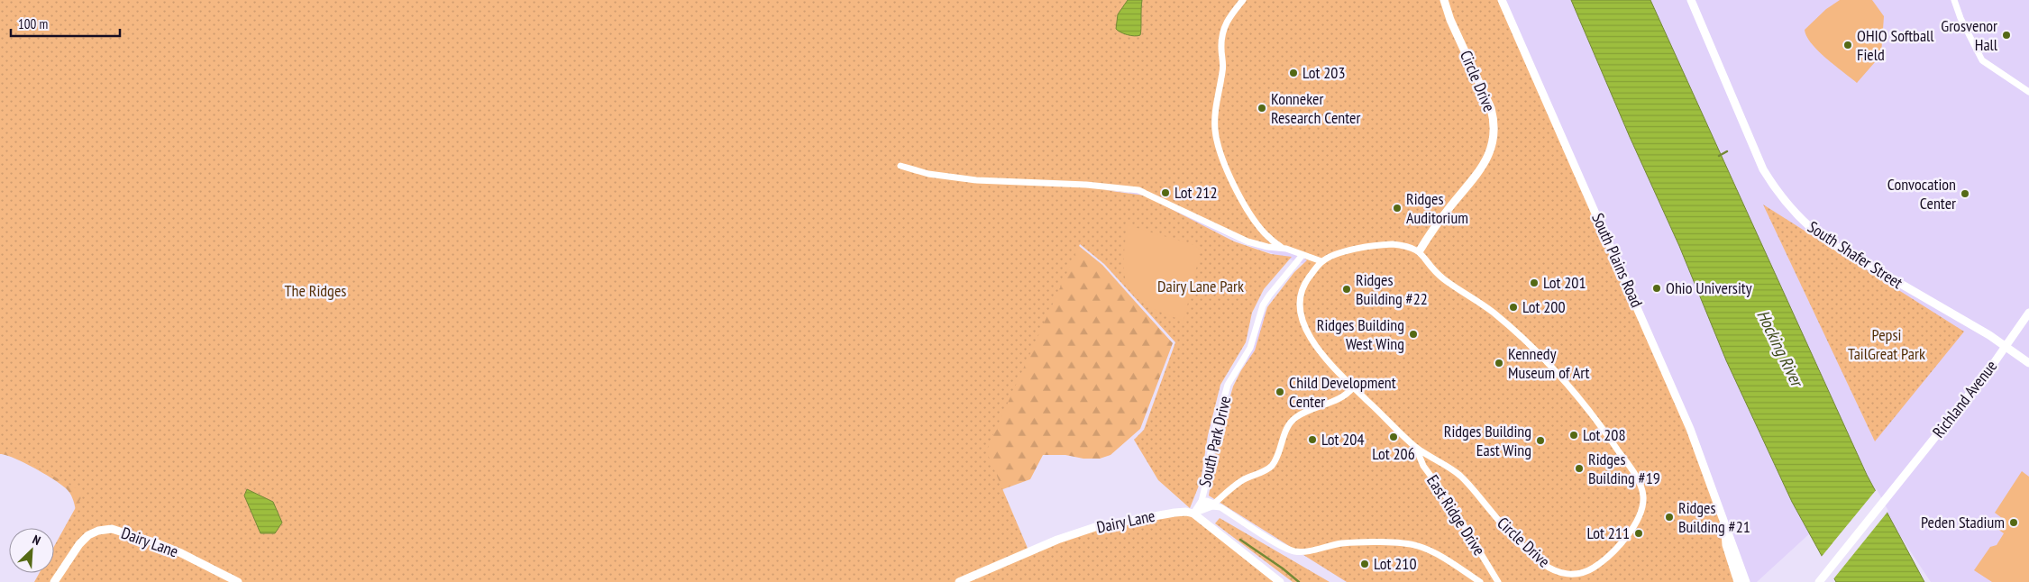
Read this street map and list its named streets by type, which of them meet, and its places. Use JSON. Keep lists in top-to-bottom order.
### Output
{
  "streets": {
    "street": [
      "Circle Drive",
      "South Shafer Street",
      "South Plains Road",
      "Richland Avenue",
      "South Park Drive",
      "East Ridge Drive",
      "Dairy Lane"
    ]
  },
  "crossings": [
    ["Circle Drive", "East Ridge Drive"],
    ["South Shafer Street", "Richland Avenue"],
    ["South Park Drive", "Dairy Lane"]
  ],
  "water": ["Hocking River"],
  "parks": ["Dairy Lane Park", "The Ridges", "Pepsi TailGreat Park"],
  "places": [
    "Grosvenor Hall",
    "OHIO Softball Field",
    "Lot 203",
    "Konneker Research Center",
    "Lot 212",
    "Convocation Center",
    "Ridges Auditorium",
    "Lot 201",
    "Ohio University",
    "Ridges Building #22",
    "Lot 200",
    "Ridges Building West Wing",
    "Kennedy Museum of Art",
    "Child Development Center",
    "Lot 208",
    "Lot 206",
    "Lot 204",
    "Ridges Building East Wing",
    "Ridges Building #19",
    "Ridges Building #21",
    "Peden Stadium",
    "Lot 211",
    "Lot 210"
  ],
  "scale_bar": "100 m",
  "north": "top right"
}
